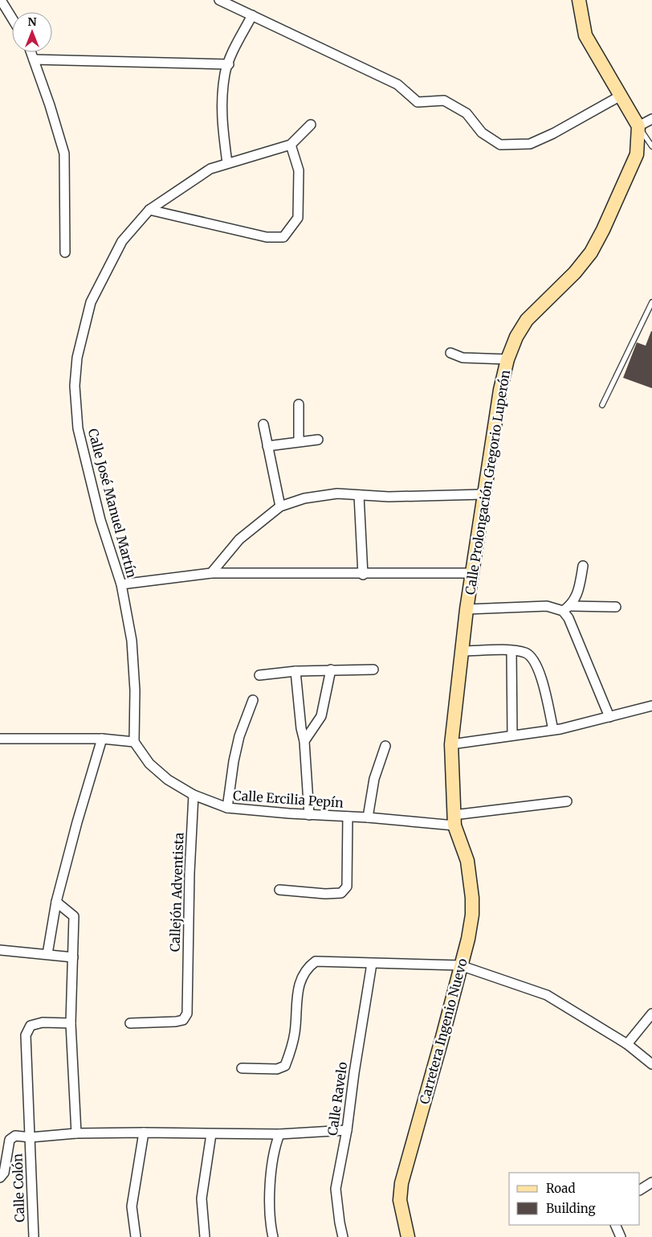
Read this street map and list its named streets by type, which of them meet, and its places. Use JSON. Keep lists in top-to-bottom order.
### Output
{
  "streets": {
    "street": [
      "Calle Prolongación Gregorio Luperón",
      "Calle José Manuel Martín",
      "Calle Ercilia Pepín",
      "Callejón Adventista",
      "Carretera Ingenio Nuevo",
      "Calle Ravelo",
      "Calle Colón"
    ]
  },
  "crossings": [
    ["Calle Prolongación Gregorio Luperón", "Calle Ercilia Pepín"],
    ["Calle Prolongación Gregorio Luperón", "Carretera Ingenio Nuevo"],
    ["Calle José Manuel Martín", "Calle Ercilia Pepín"],
    ["Calle Ercilia Pepín", "Callejón Adventista"],
    ["Calle Ercilia Pepín", "Carretera Ingenio Nuevo"]
  ],
  "legend": ["Road", "Building"],
  "north": "top"
}
